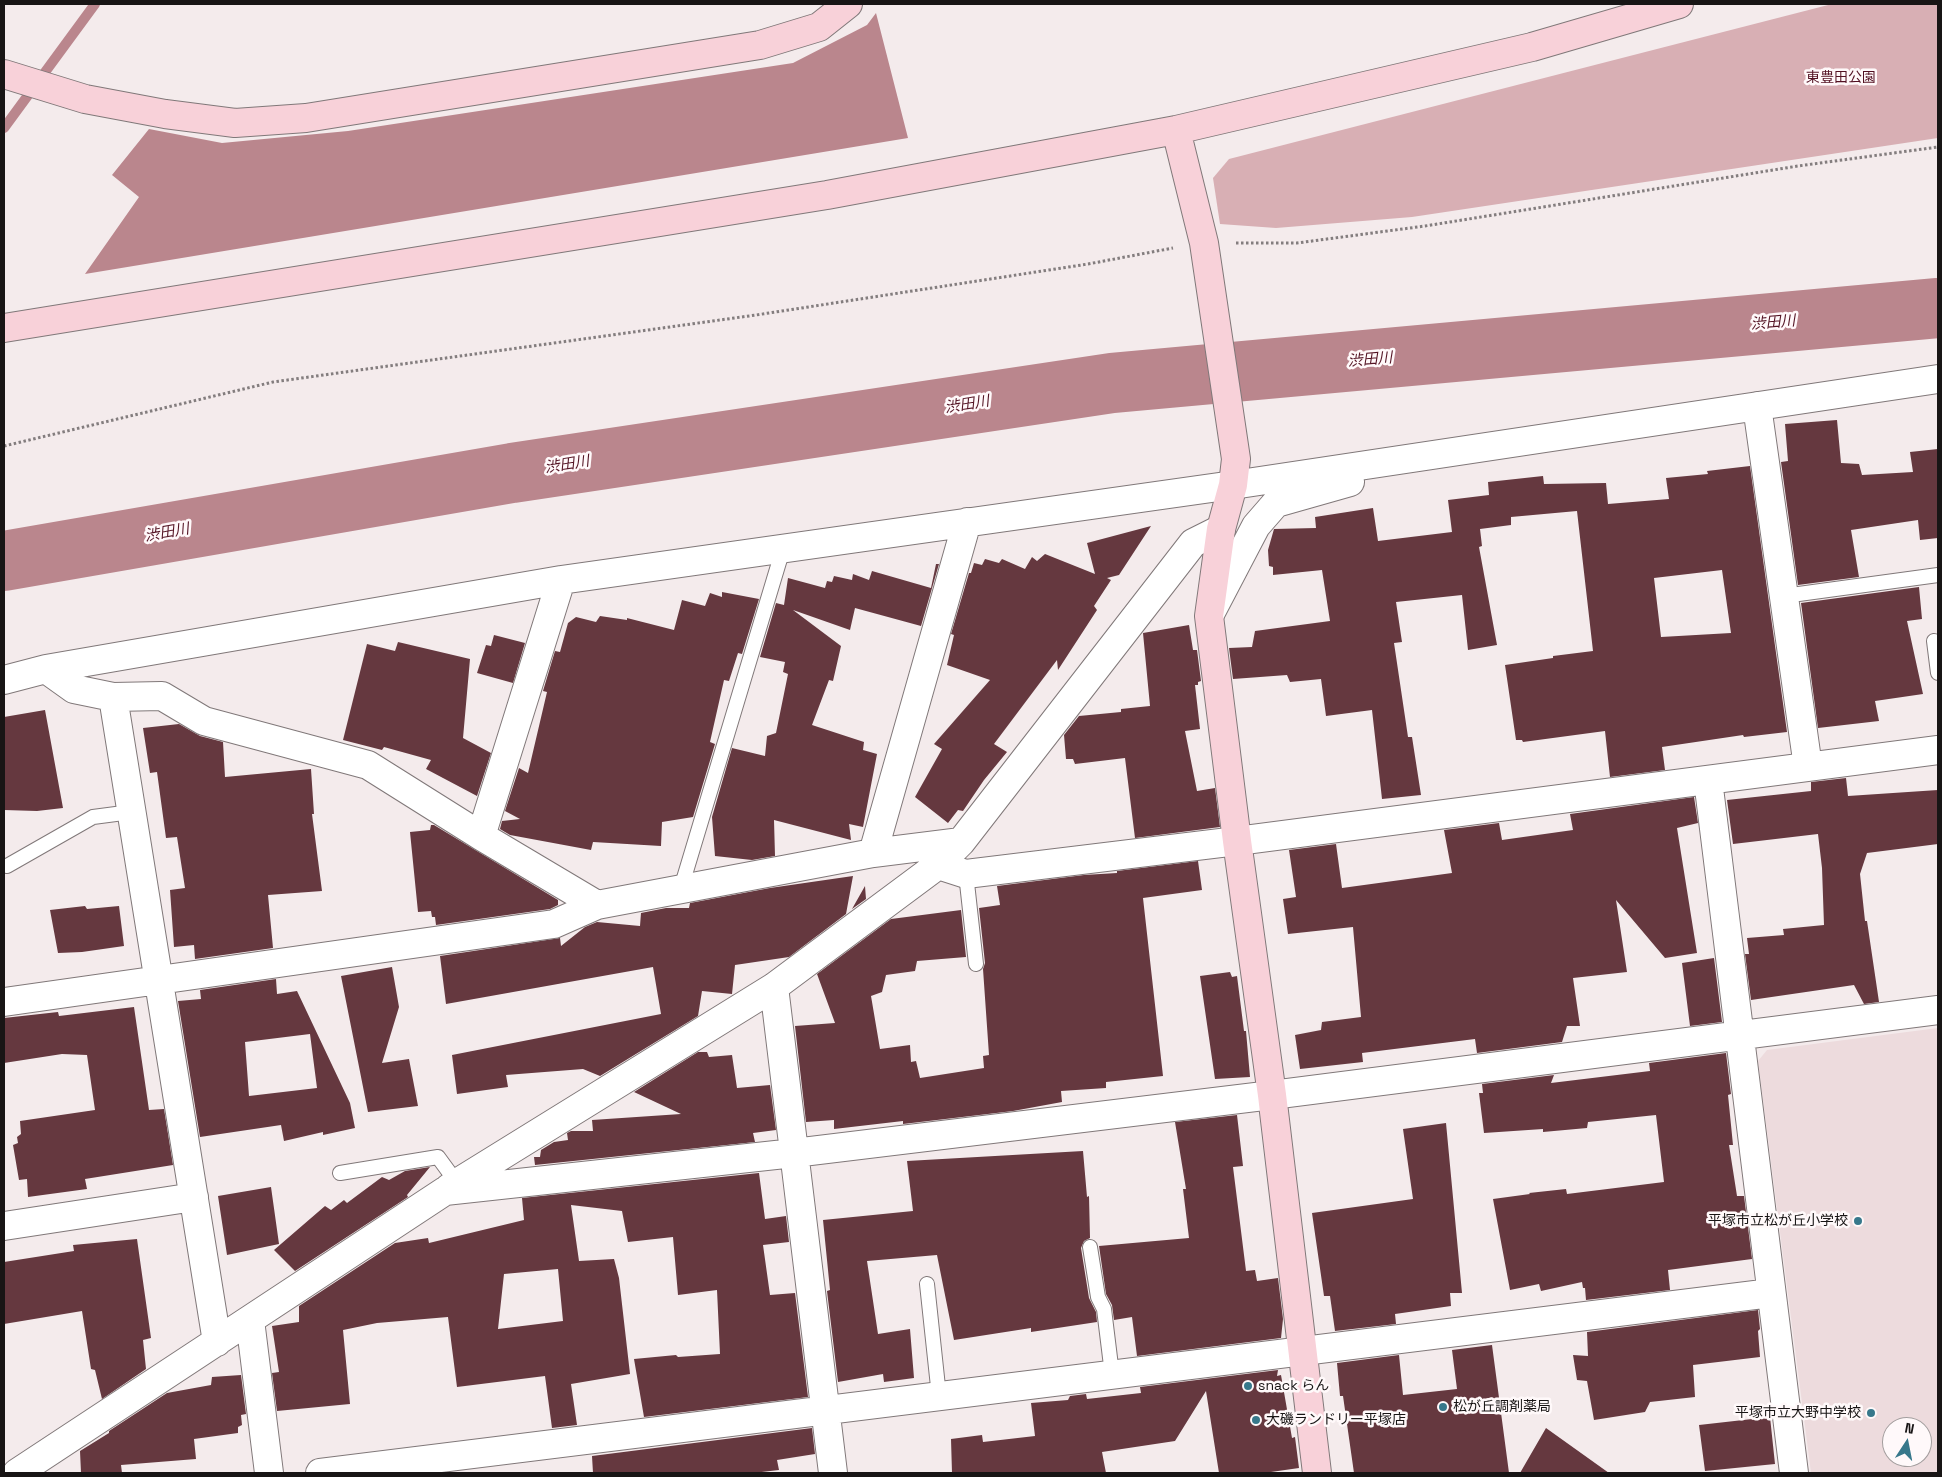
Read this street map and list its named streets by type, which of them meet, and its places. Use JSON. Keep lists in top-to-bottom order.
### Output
{
  "water": ["渋田川"],
  "parks": ["東豊田公園"],
  "places": [
    "平塚市立松が丘小学校",
    "snack らん",
    "松が丘調剤薬局",
    "平塚市立大野中学校",
    "大磯ランドリー平塚店"
  ],
  "north": "top"
}
